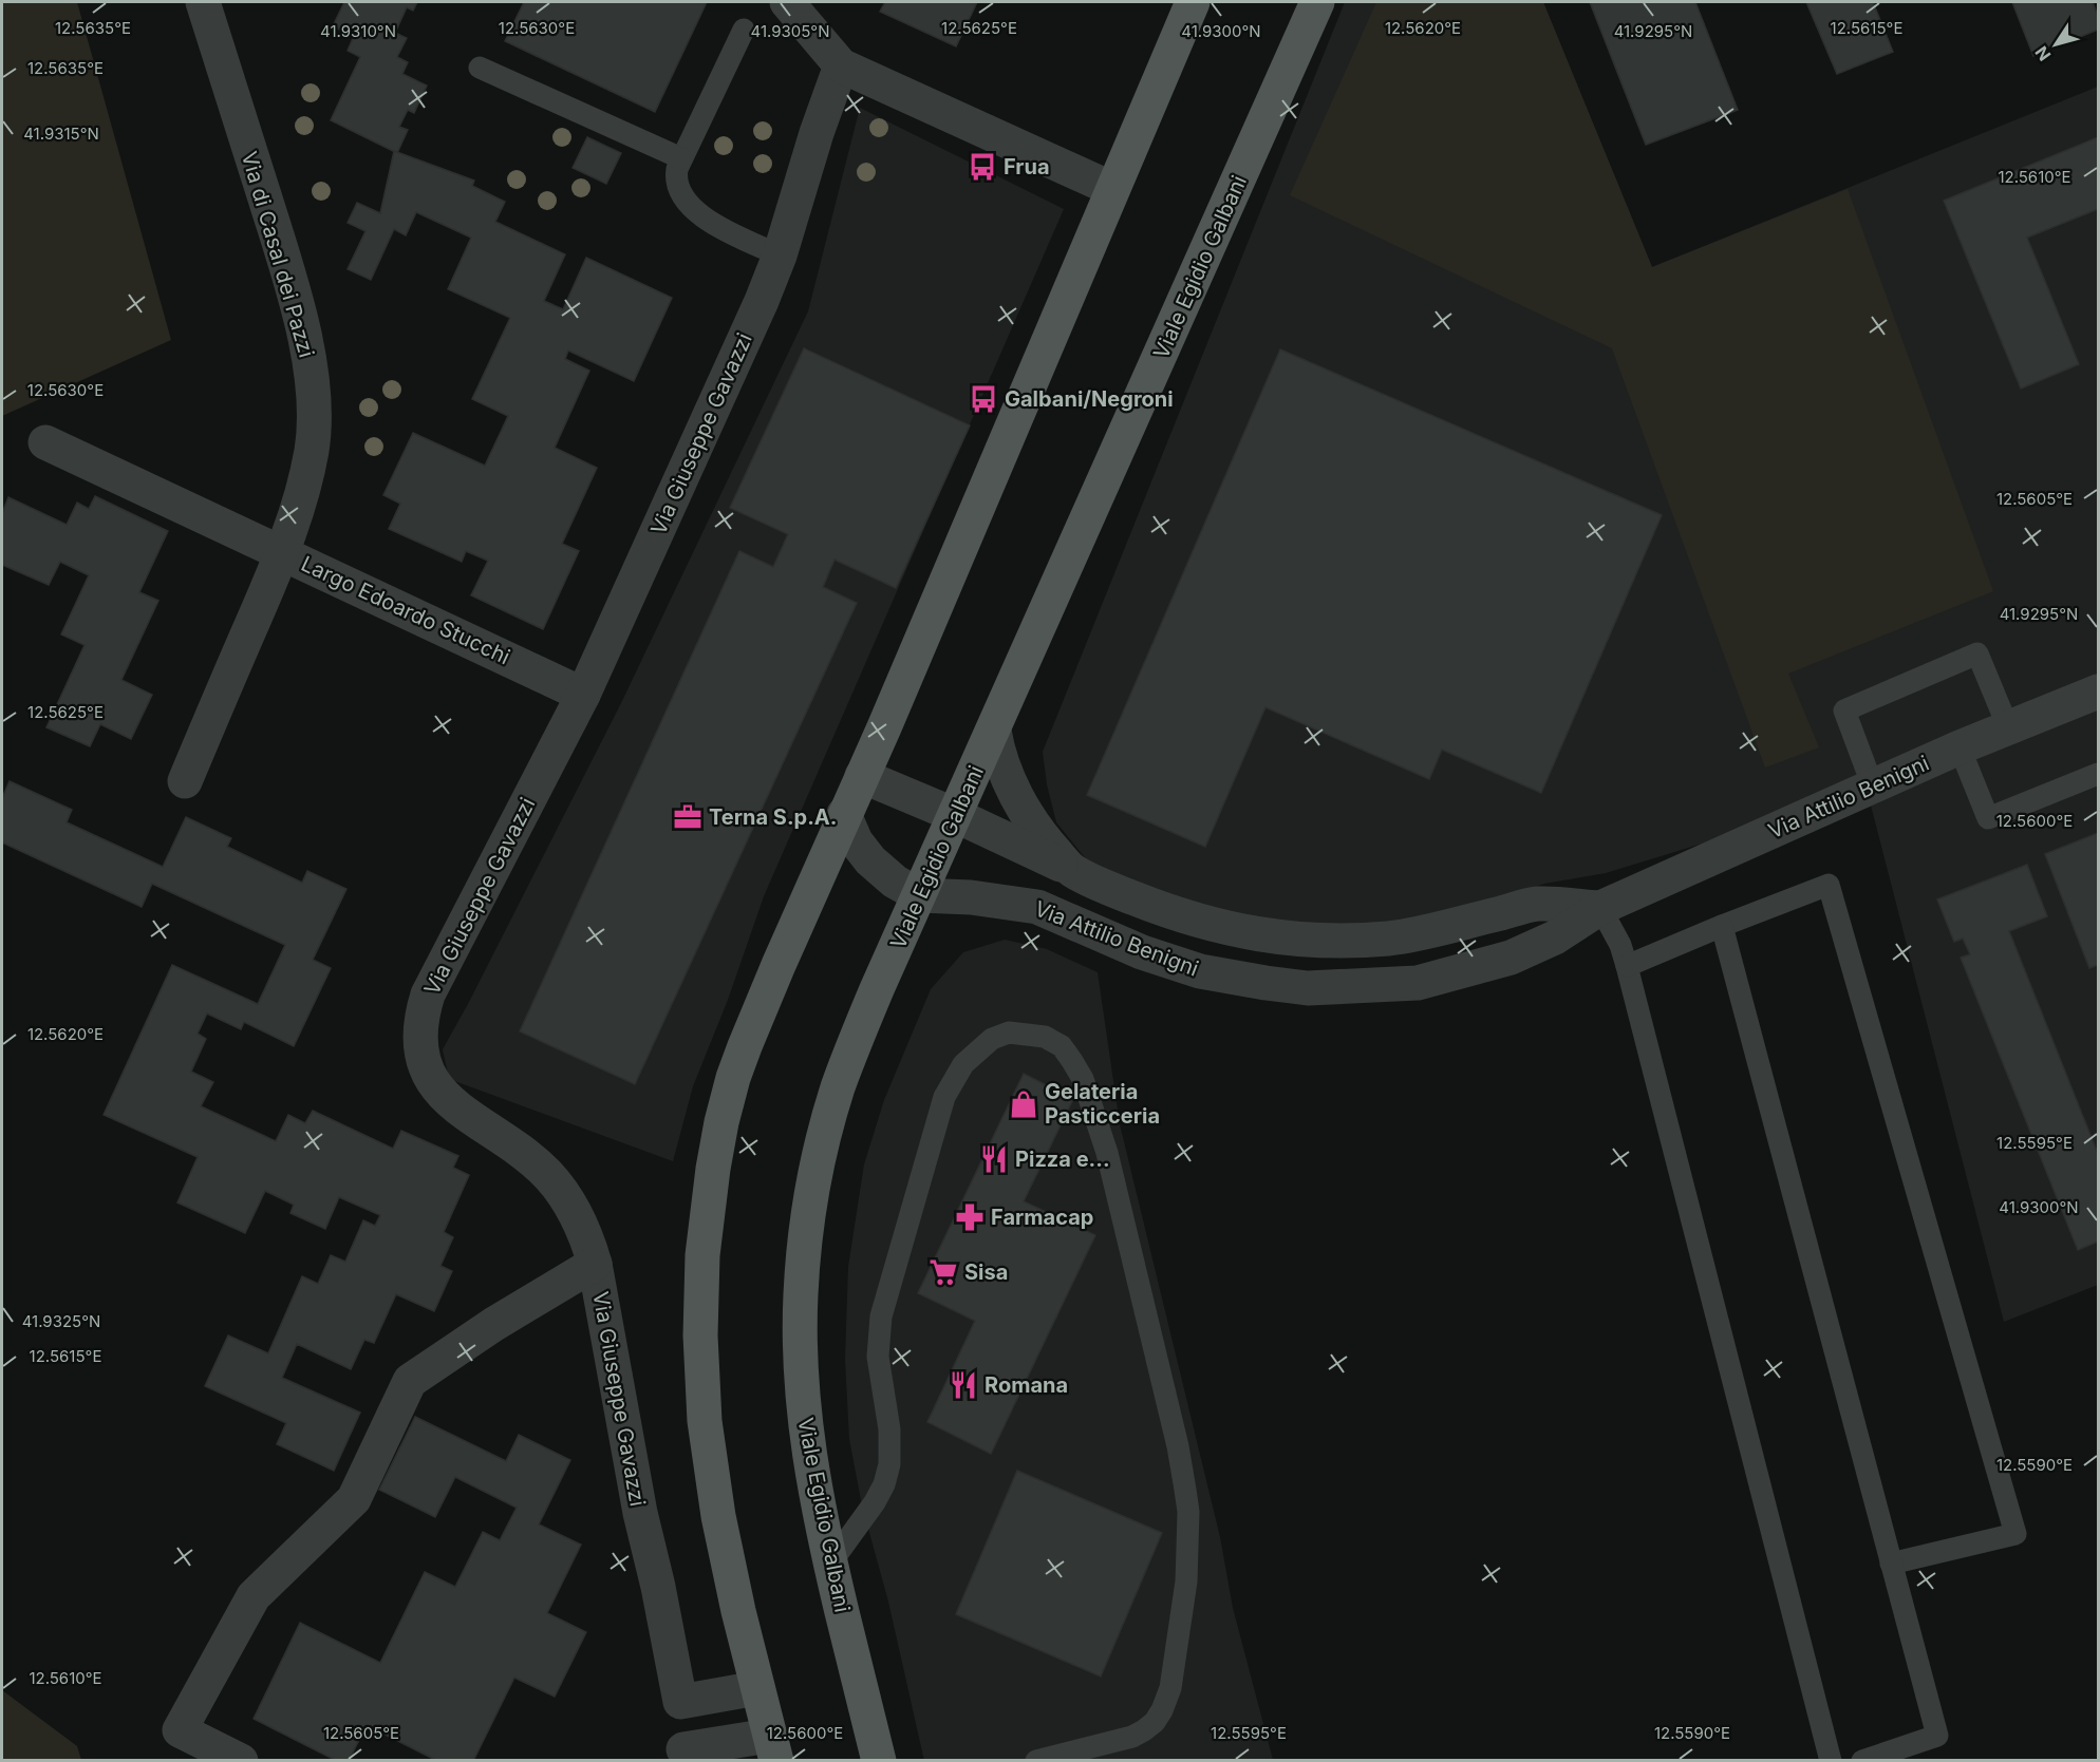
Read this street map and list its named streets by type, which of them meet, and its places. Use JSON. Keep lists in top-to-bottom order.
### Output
{
  "streets": {
    "main road": ["Viale Egidio Galbani"],
    "street": [
      "Via di Casal dei Pazzi",
      "Via Giuseppe Gavazzi",
      "Largo Edoardo Stucchi",
      "Via Attilio Benigni"
    ]
  },
  "crossings": [
    ["Via di Casal dei Pazzi", "Largo Edoardo Stucchi"],
    ["Viale Egidio Galbani", "Via Attilio Benigni"],
    ["Via Giuseppe Gavazzi", "Largo Edoardo Stucchi"]
  ],
  "places": {
    "bus stop": ["Frua", "Galbani/Negroni"],
    "office": ["Terna S.p.A."],
    "shop": ["Gelateria Pasticceria"],
    "restaurant": ["Pizza e...", "Romana"],
    "pharmacy": ["Farmacap"],
    "supermarket": ["Sisa"]
  },
  "north": "bottom left",
  "coordinates": [
    "12.5635°E",
    "12.5630°E",
    "12.5625°E",
    "12.5620°E",
    "12.5615°E",
    "41.9310°N",
    "41.9305°N",
    "41.9300°N",
    "41.9295°N",
    "41.9315°N",
    "12.5610°E",
    "12.5605°E",
    "12.5600°E",
    "12.5595°E",
    "41.9325°N",
    "12.5590°E"
  ]
}
